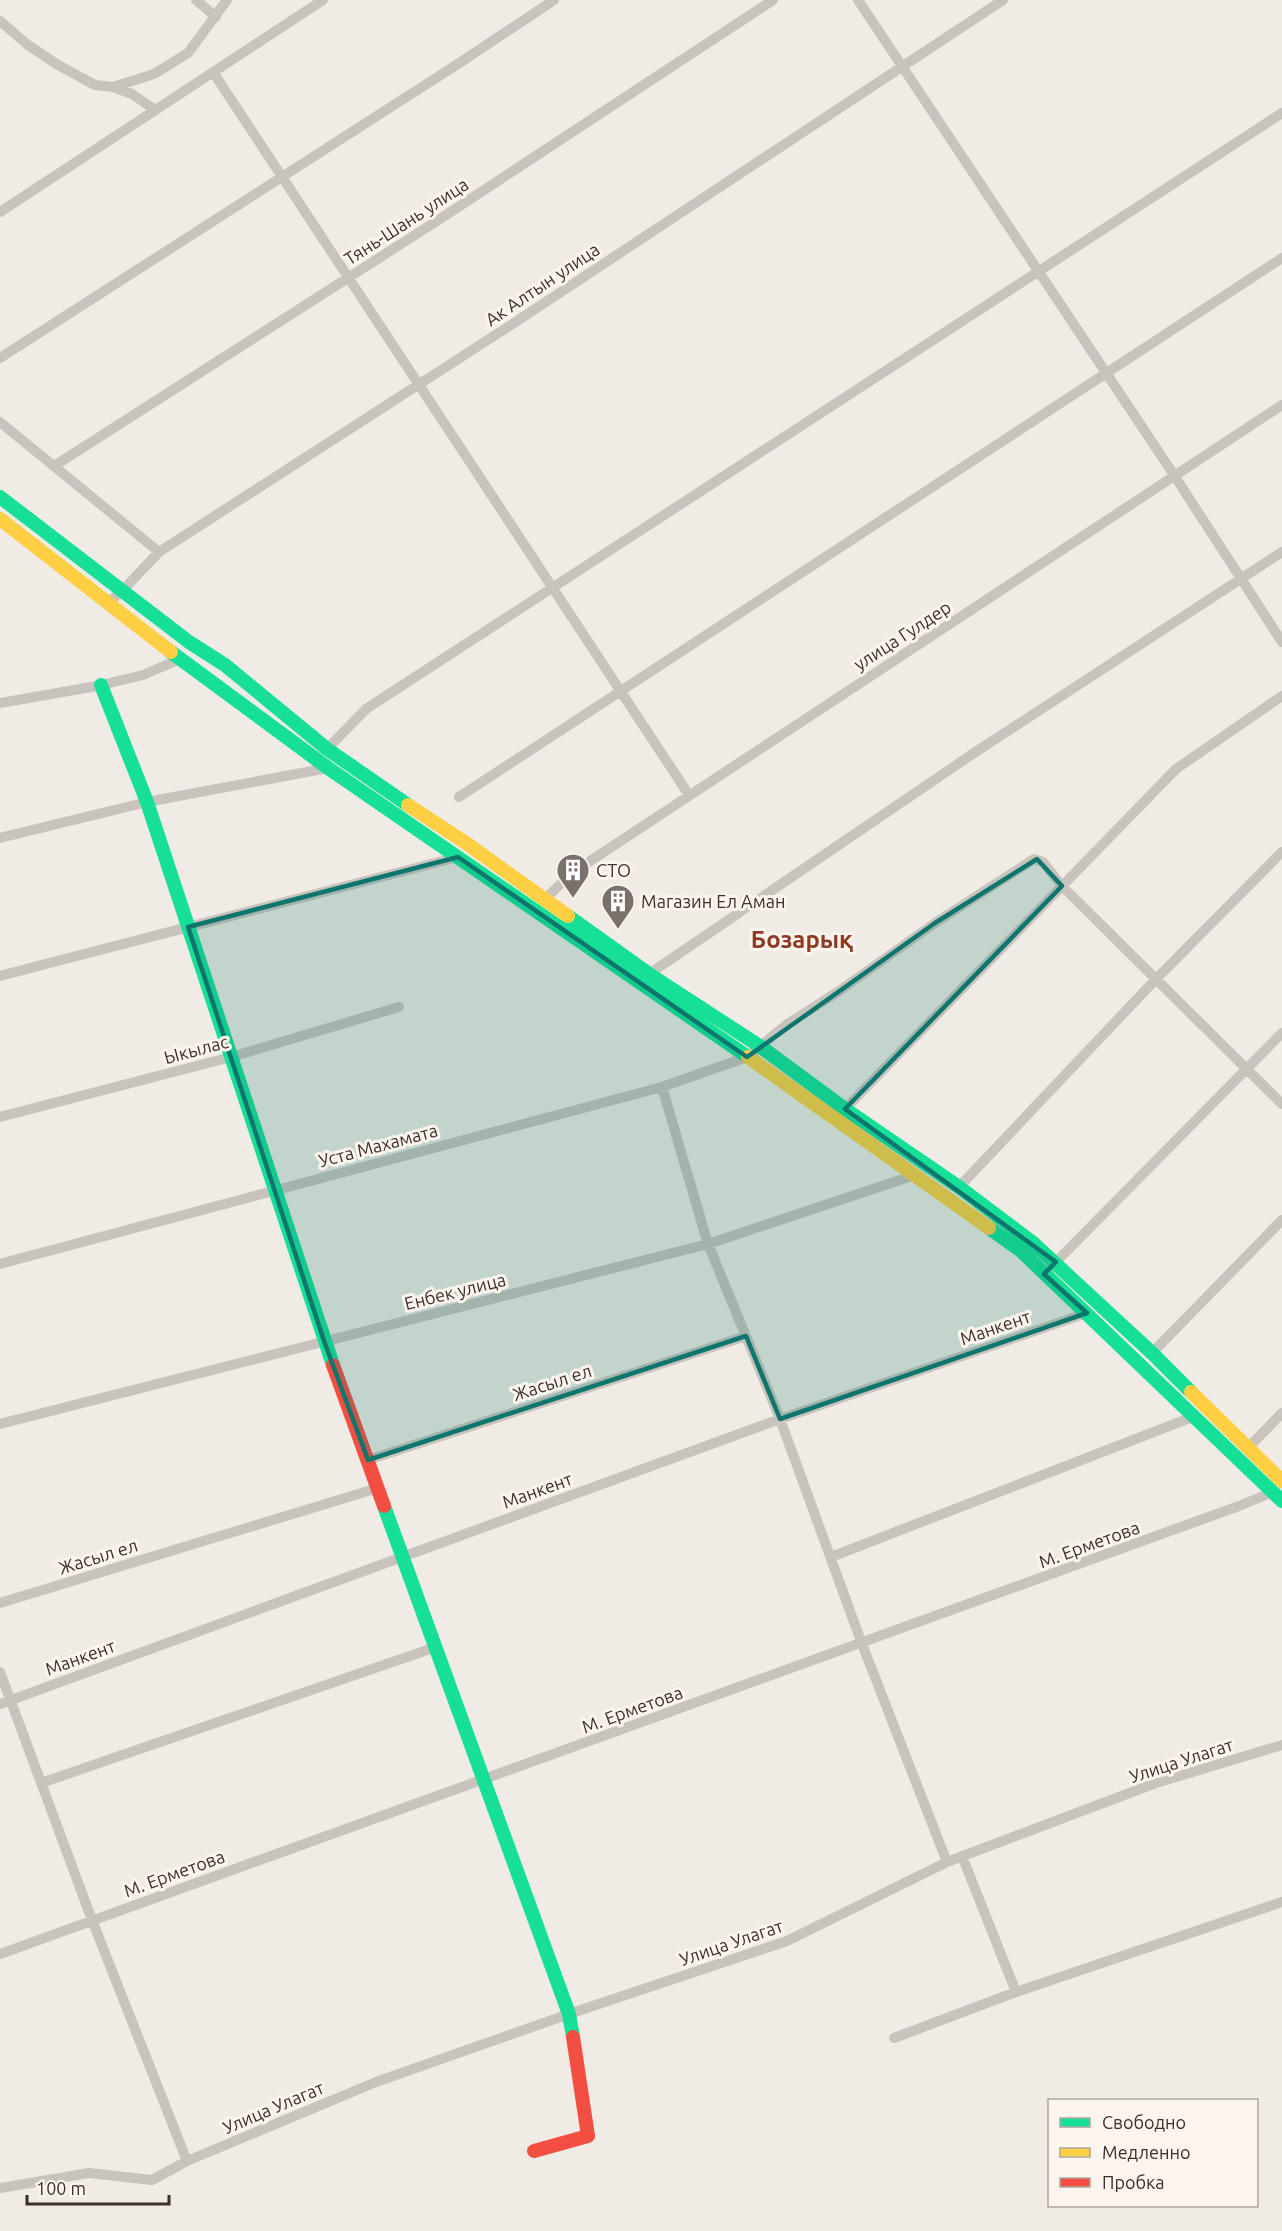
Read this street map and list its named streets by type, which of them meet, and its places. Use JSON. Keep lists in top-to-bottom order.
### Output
{
  "streets": {
    "street": [
      "Тянь-Шань улица",
      "Ак Алтын улица",
      "улица Гулдер",
      "Ыкылас",
      "Уста Махамата",
      "Енбек улица",
      "Манкент",
      "Жасыл ел",
      "М. Ерметова",
      "Улица Улагат"
    ]
  },
  "districts": ["Бозарық"],
  "places": {
    "building": ["СТО", "Магазин Ел Аман"]
  },
  "legend": ["Свободно", "Медленно", "Пробка"],
  "scale_bar": "100 m"
}
